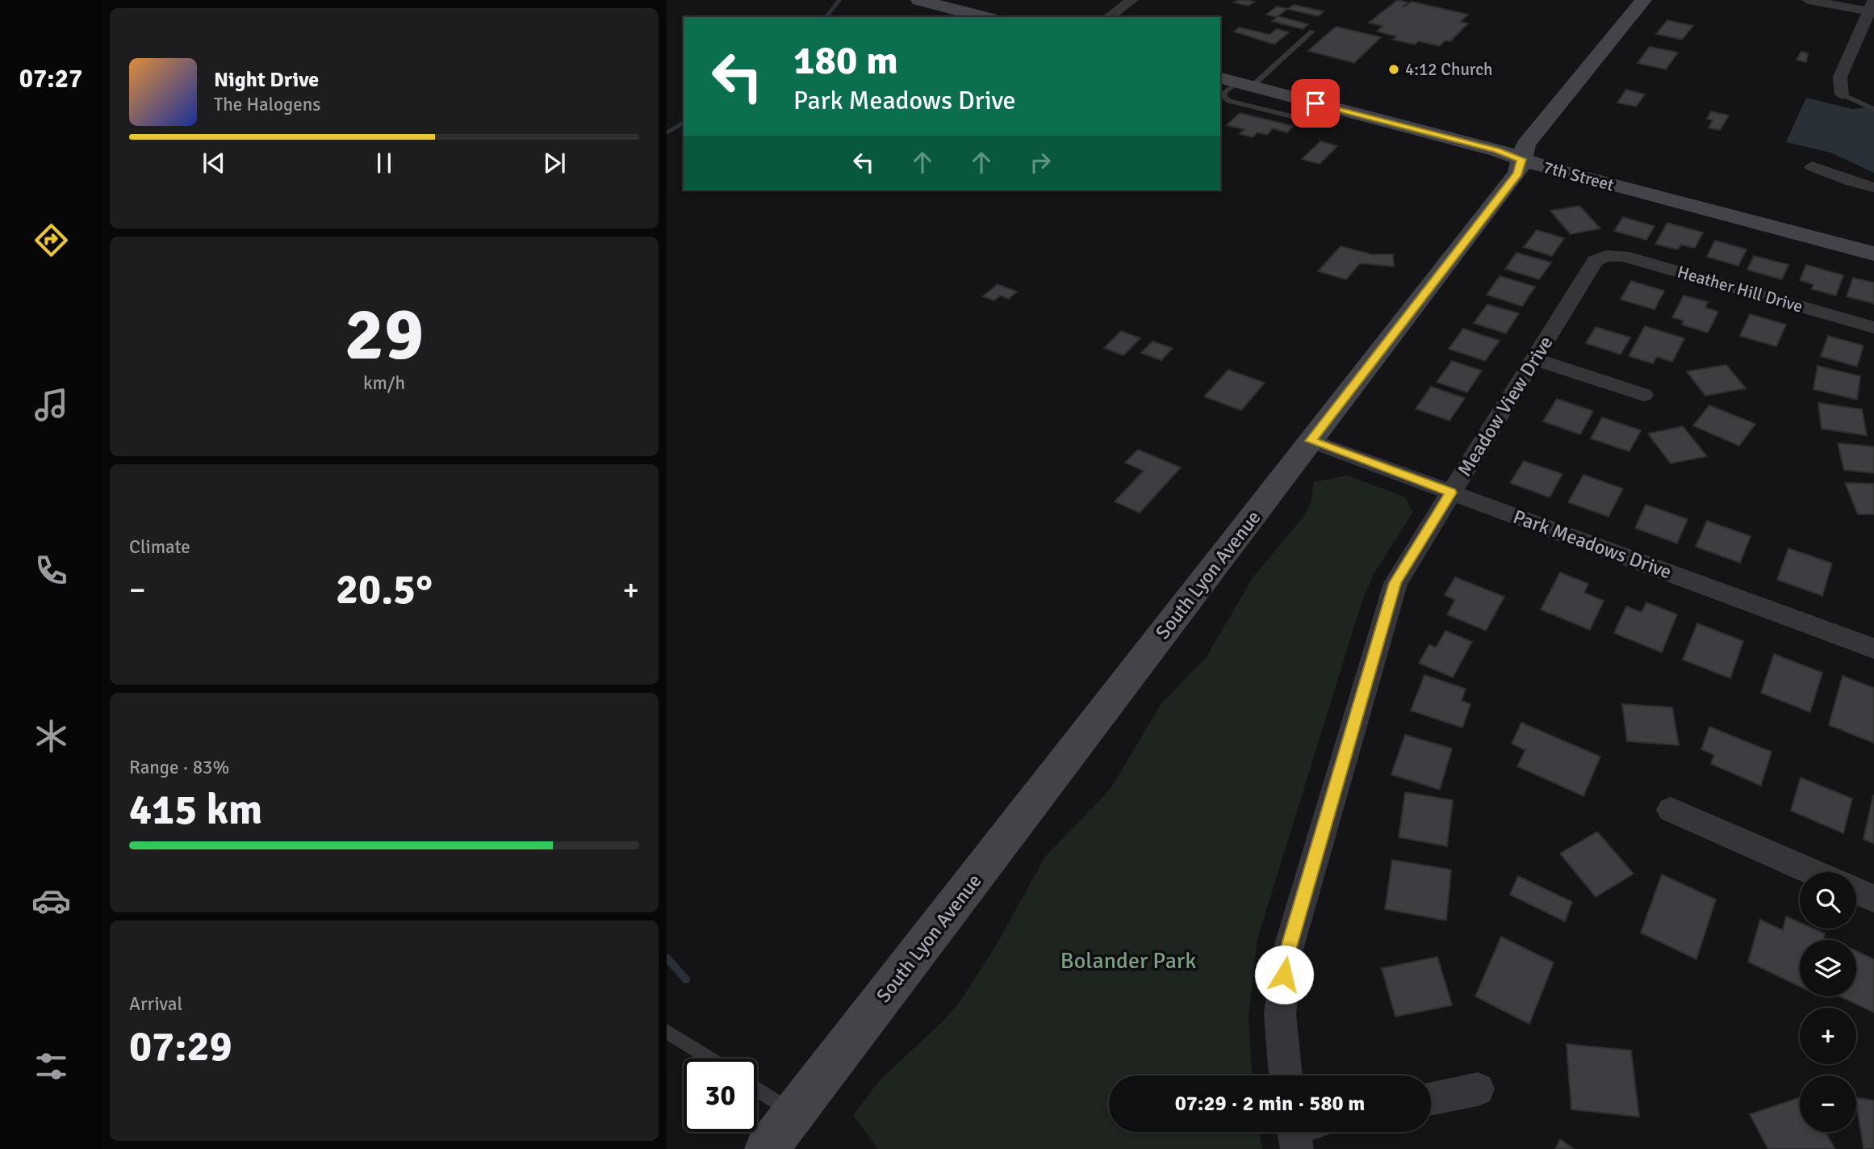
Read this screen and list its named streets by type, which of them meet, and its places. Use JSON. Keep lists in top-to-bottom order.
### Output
{
  "streets": {
    "street": [
      "7th Street",
      "Heather Hill Drive",
      "Meadow View Drive",
      "Park Meadows Drive",
      "South Lyon Avenue"
    ]
  },
  "crossings": [
    ["7th Street", "South Lyon Avenue"],
    ["Heather Hill Drive", "Meadow View Drive"],
    ["Meadow View Drive", "Park Meadows Drive"],
    ["Park Meadows Drive", "South Lyon Avenue"]
  ],
  "parks": ["Bolander Park"],
  "places": ["4:12 Church"],
  "page": {
    "tabs": "07:27",
    "turn": ["180 m", "Park Meadows Drive"],
    "song": ["Night Drive", "The Halogens"],
    "tile": [
      ["29", "km/h"],
      "Climate",
      ["Range · 83%", "415 km"],
      ["Arrival", "07:29"]
    ],
    "heat": ["−", "20.5°", "+"],
    "map_buttons": ["+", "−"],
    "limit": "30",
    "trip": "07:29 · 2 min · 580 m"
  }
}
